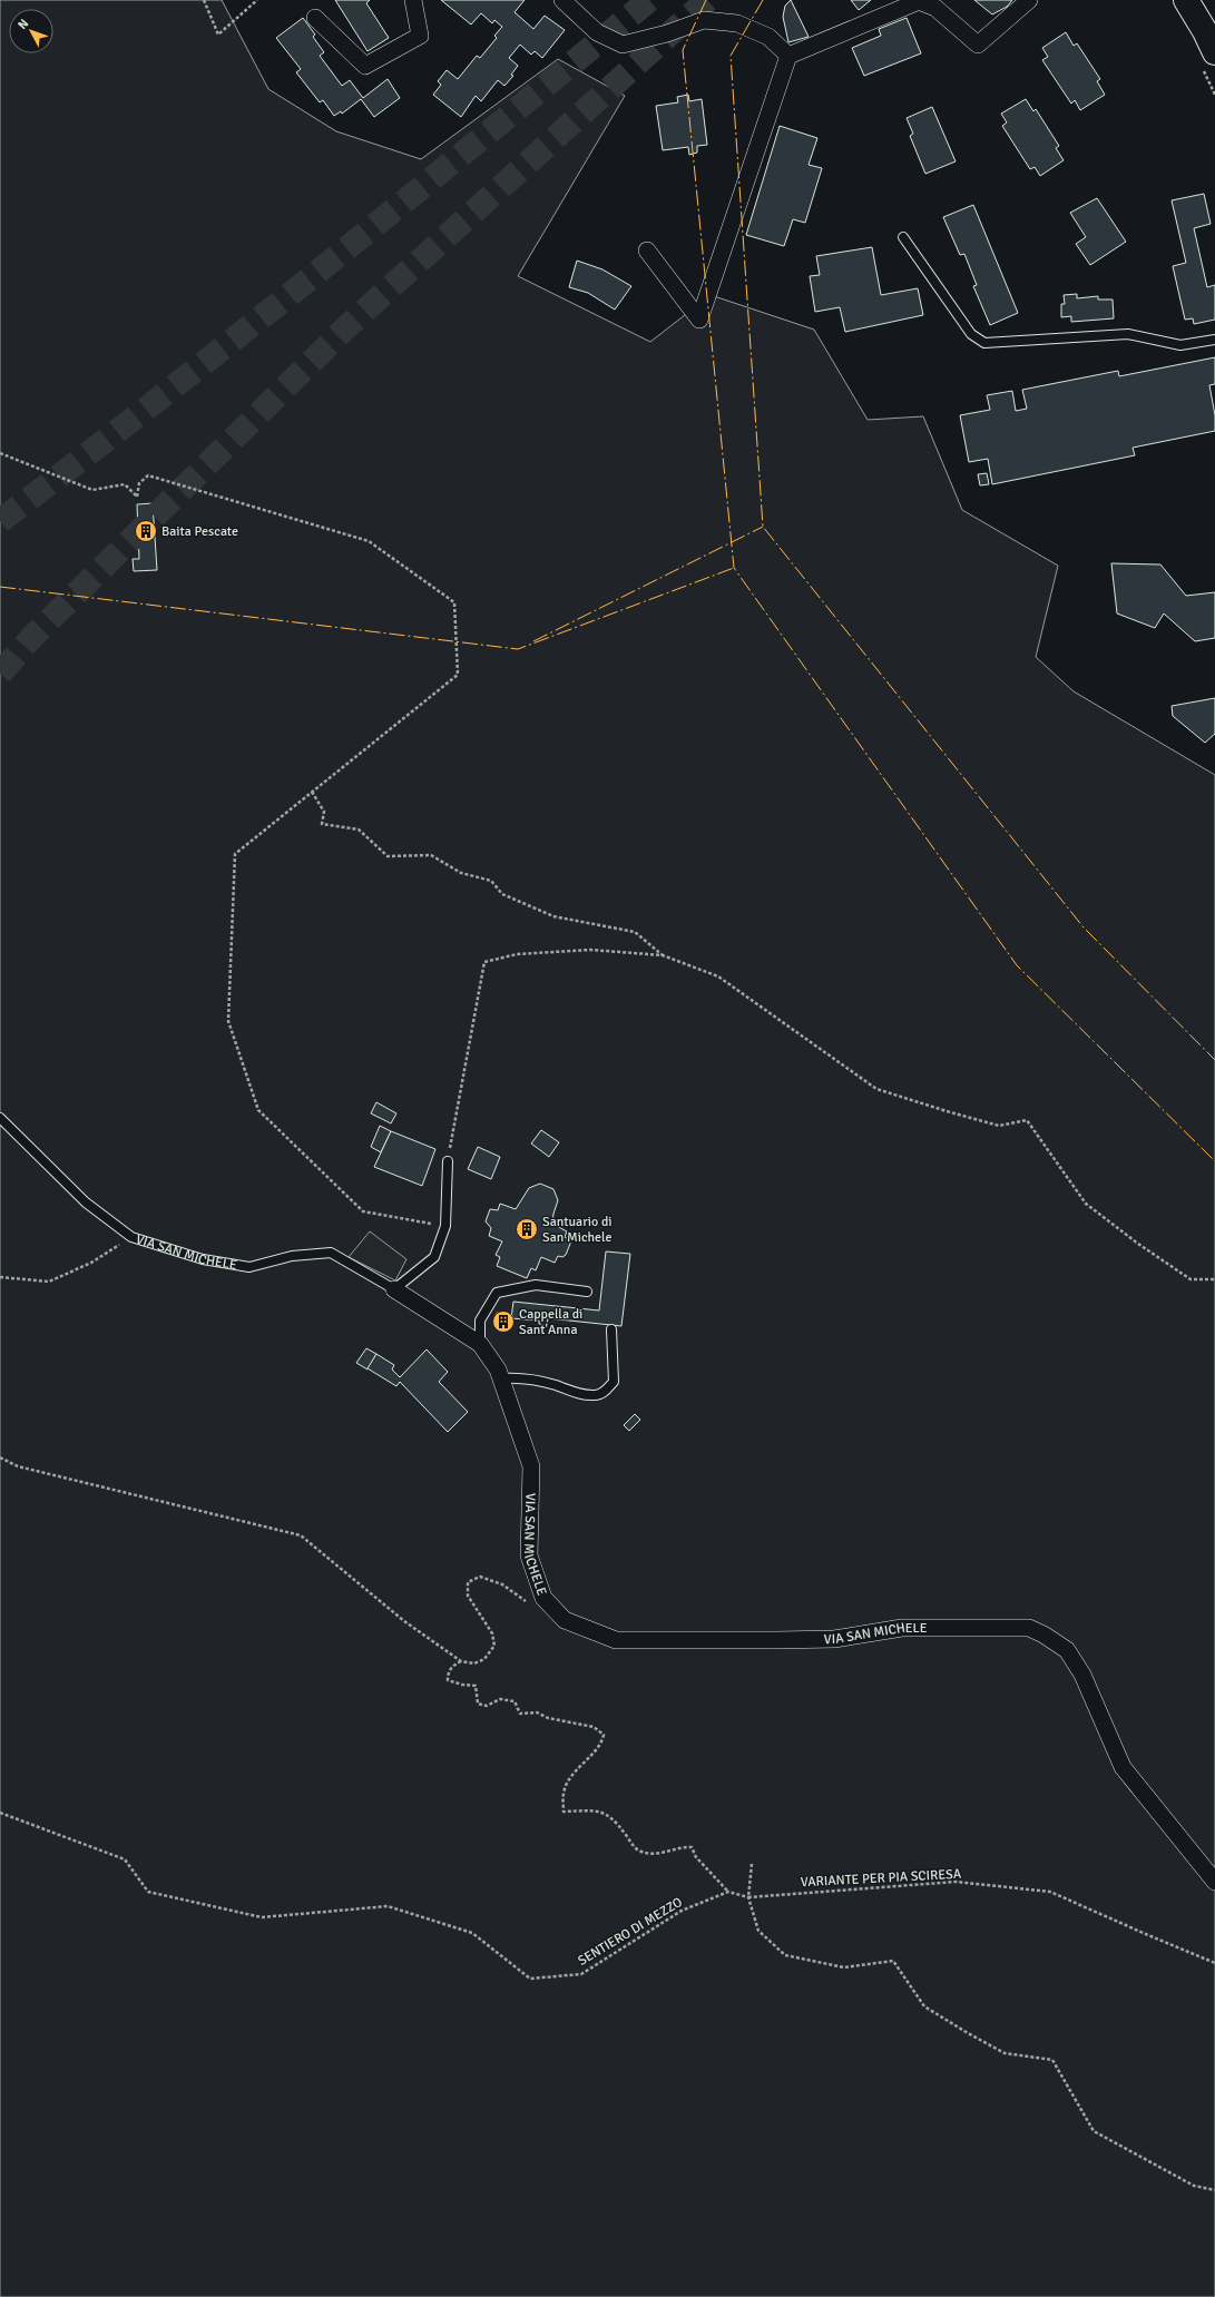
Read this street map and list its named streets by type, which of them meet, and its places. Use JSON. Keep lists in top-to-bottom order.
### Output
{
  "streets": {
    "street": ["VIA SAN MICHELE"],
    "path": ["VARIANTE PER PIA SCIRESA", "SENTIERO DI MEZZO"]
  },
  "places": {
    "building": ["Baita Pescate", "Santuario di San Michele", "Cappella di Sant'Anna"]
  },
  "north": "top left"
}
